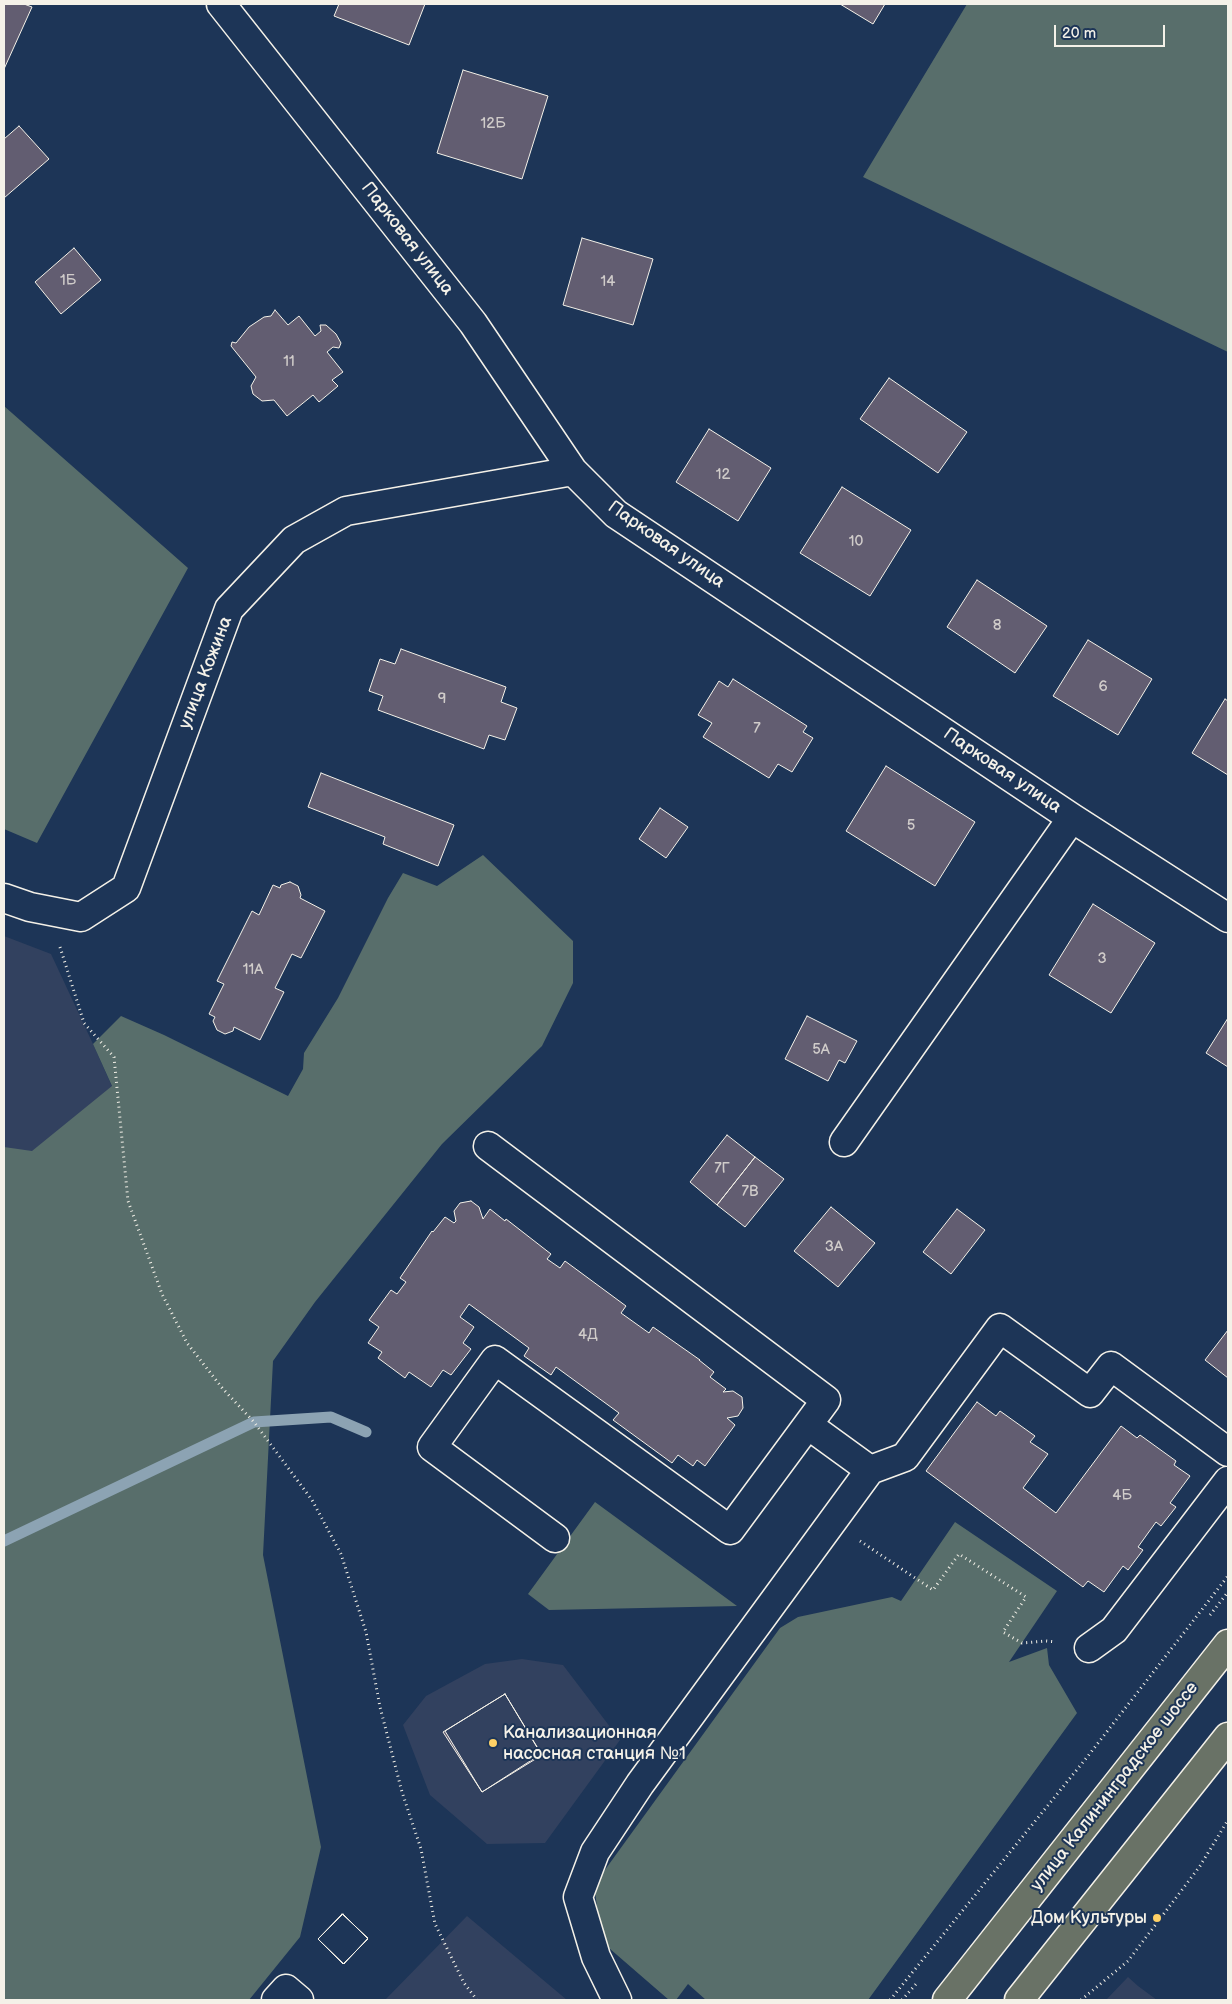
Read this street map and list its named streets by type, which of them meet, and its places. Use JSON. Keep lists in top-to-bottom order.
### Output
{
  "streets": {
    "main road": ["улица Калининградское шоссе"],
    "street": ["Парковая улица", "улица Кожина"]
  },
  "crossings": [
    ["Парковая улица", "улица Кожина"]
  ],
  "places": ["Канализационная насосная станция №1", "Дом Культуры"],
  "house_numbers": [
    "12Б",
    "1Б",
    "14",
    "11",
    "12",
    "10",
    "8",
    "6",
    "9",
    "7",
    "5",
    "3",
    "11А",
    "5А",
    "7Г",
    "7В",
    "3А",
    "4Д",
    "4Б"
  ],
  "scale_bar": "20 m"
}
